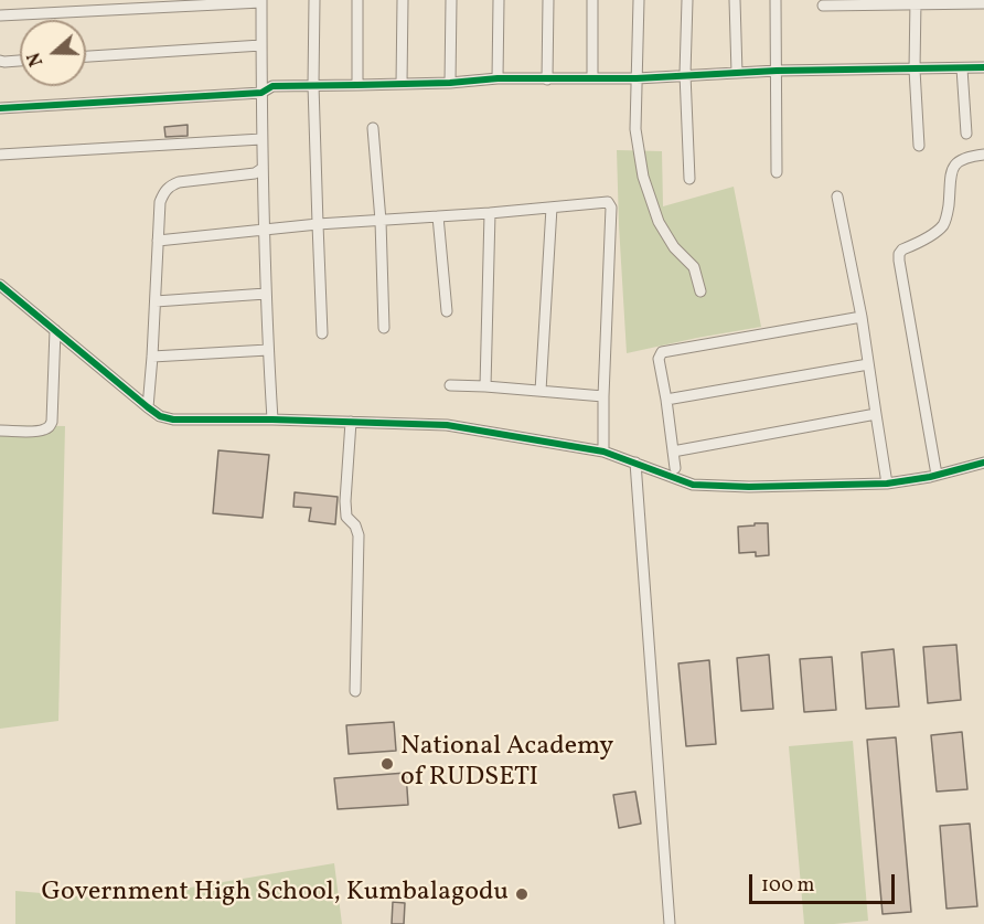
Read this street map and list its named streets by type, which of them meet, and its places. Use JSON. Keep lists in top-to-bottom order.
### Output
{
  "places": ["National Academy of RUDSETI", "Government High School, Kumbalagodu"],
  "scale_bar": "100 m",
  "north": "left"
}
